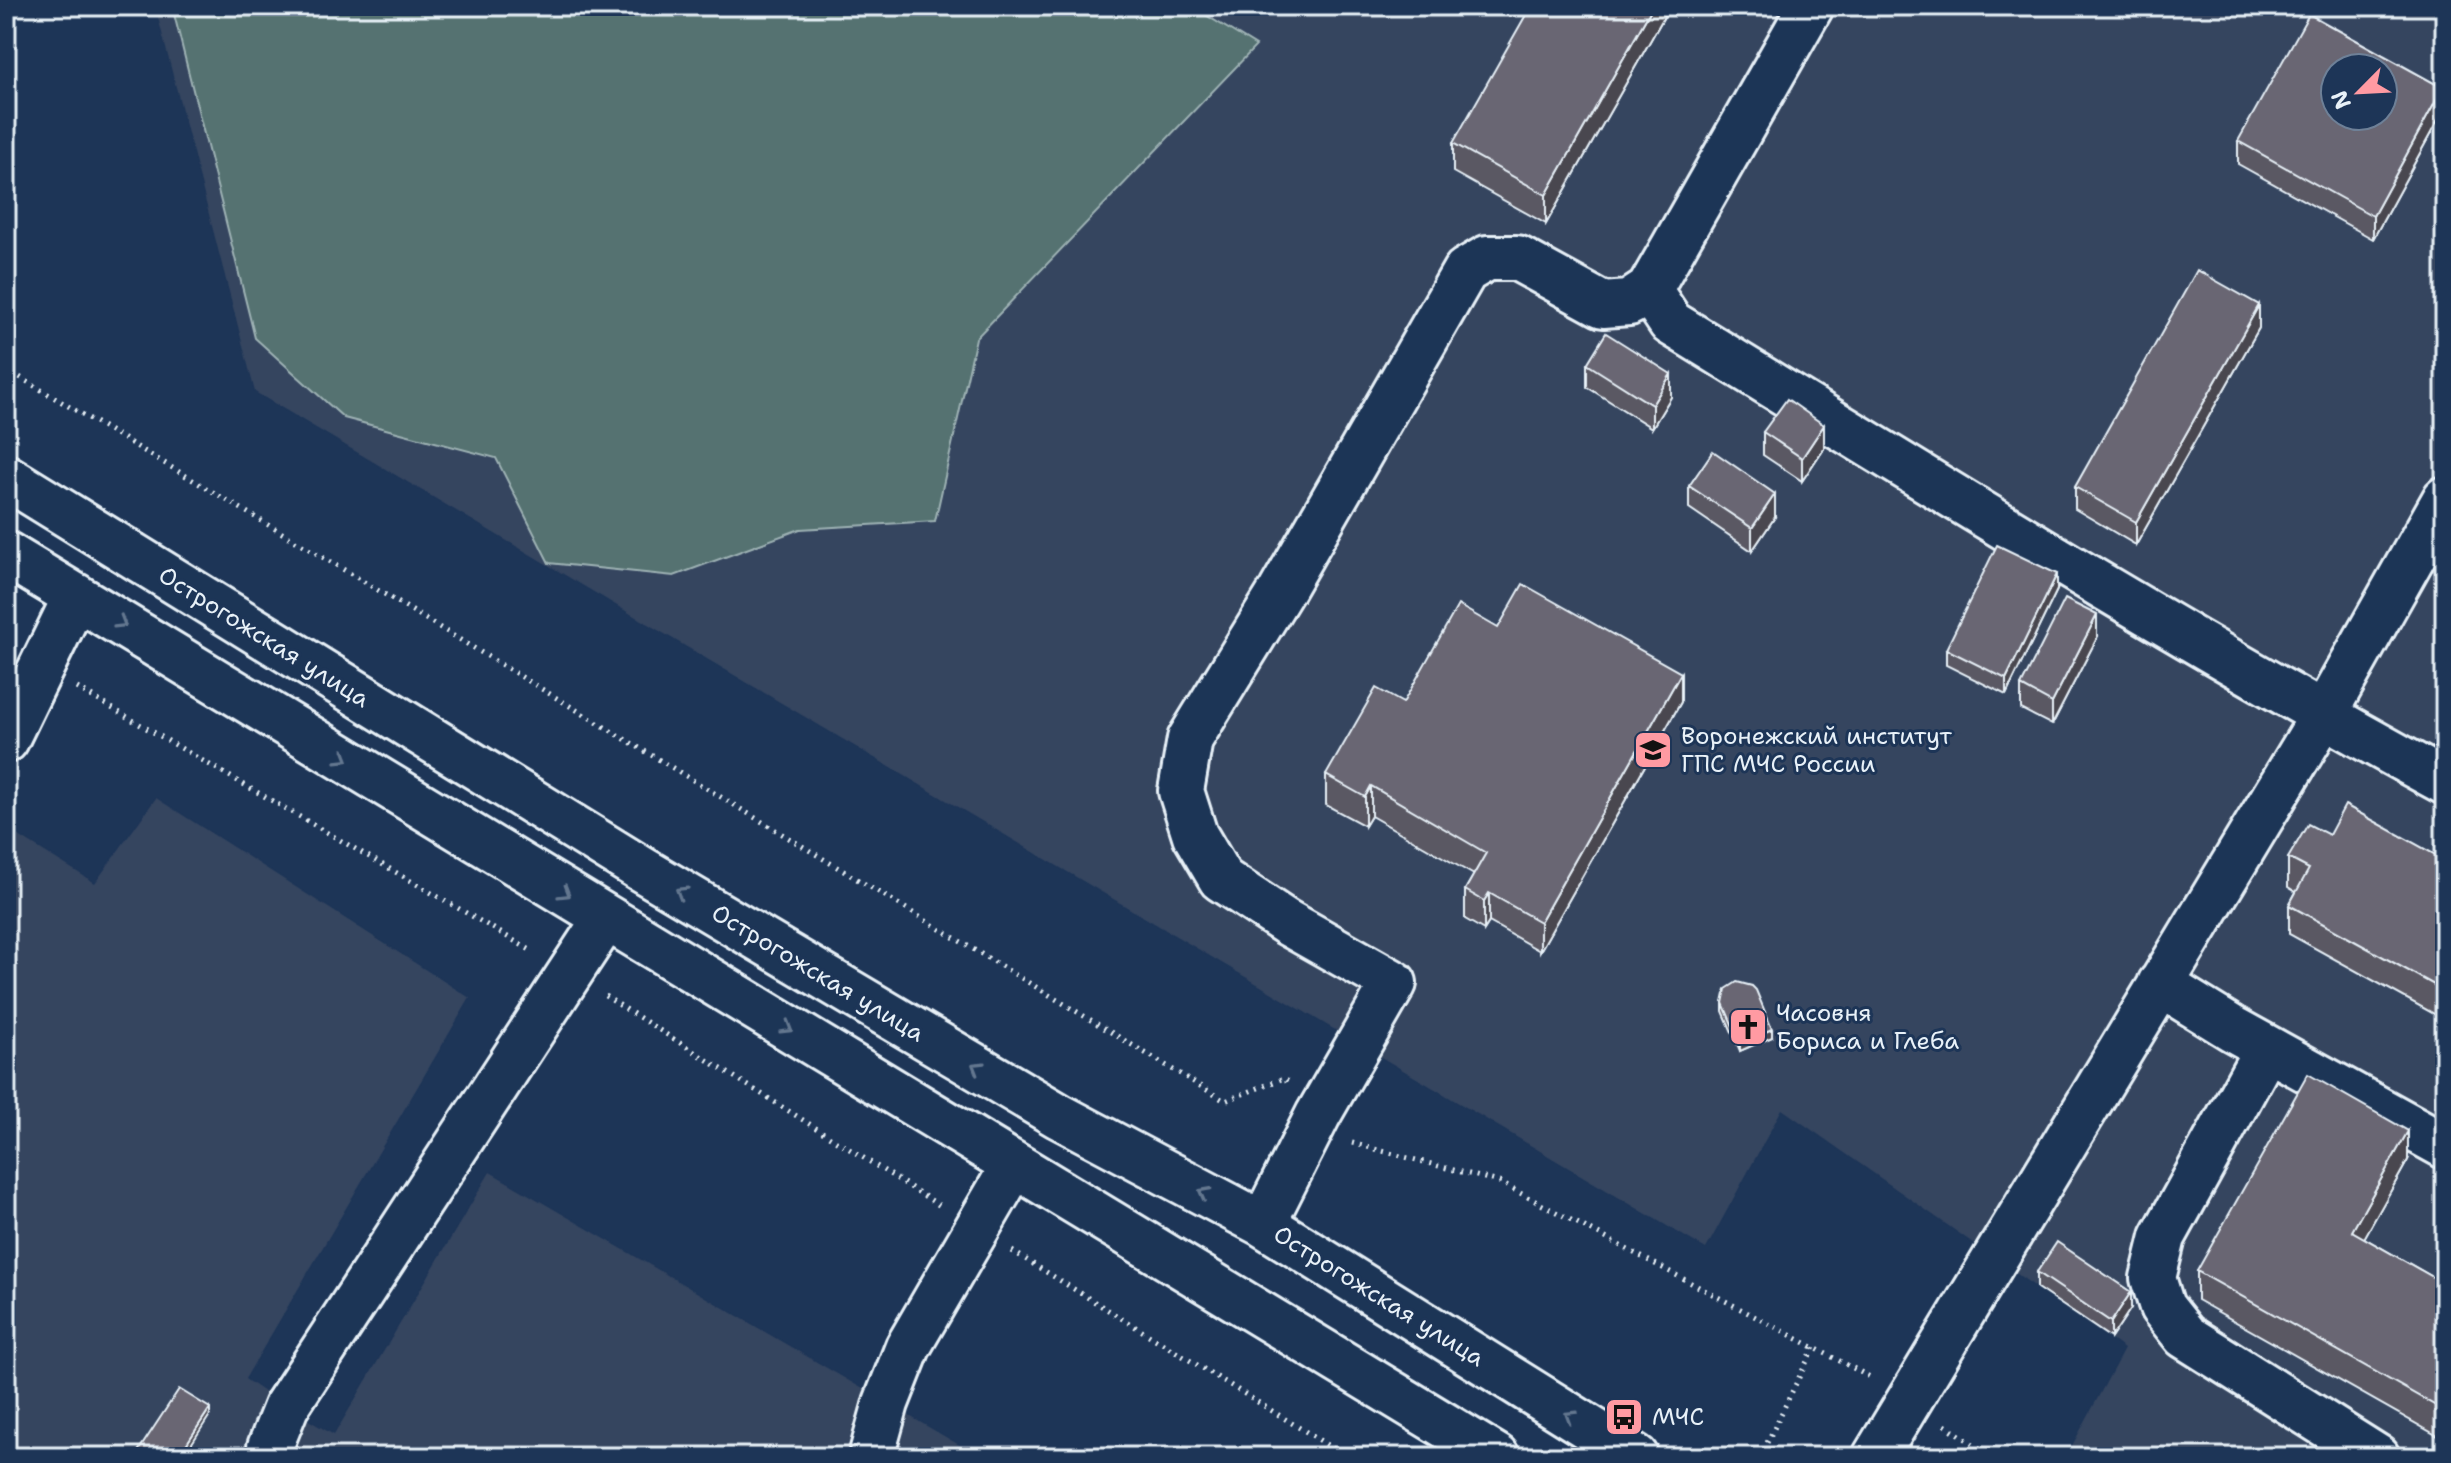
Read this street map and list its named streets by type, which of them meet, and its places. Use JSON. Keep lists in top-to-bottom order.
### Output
{
  "streets": {
    "street": ["Острогожская улица"]
  },
  "places": {
    "school or university": ["Воронежский институт ГПС МЧС России"],
    "church": ["Часовня Бориса и Глеба"],
    "bus stop": ["МЧС"]
  },
  "north": "bottom left"
}
